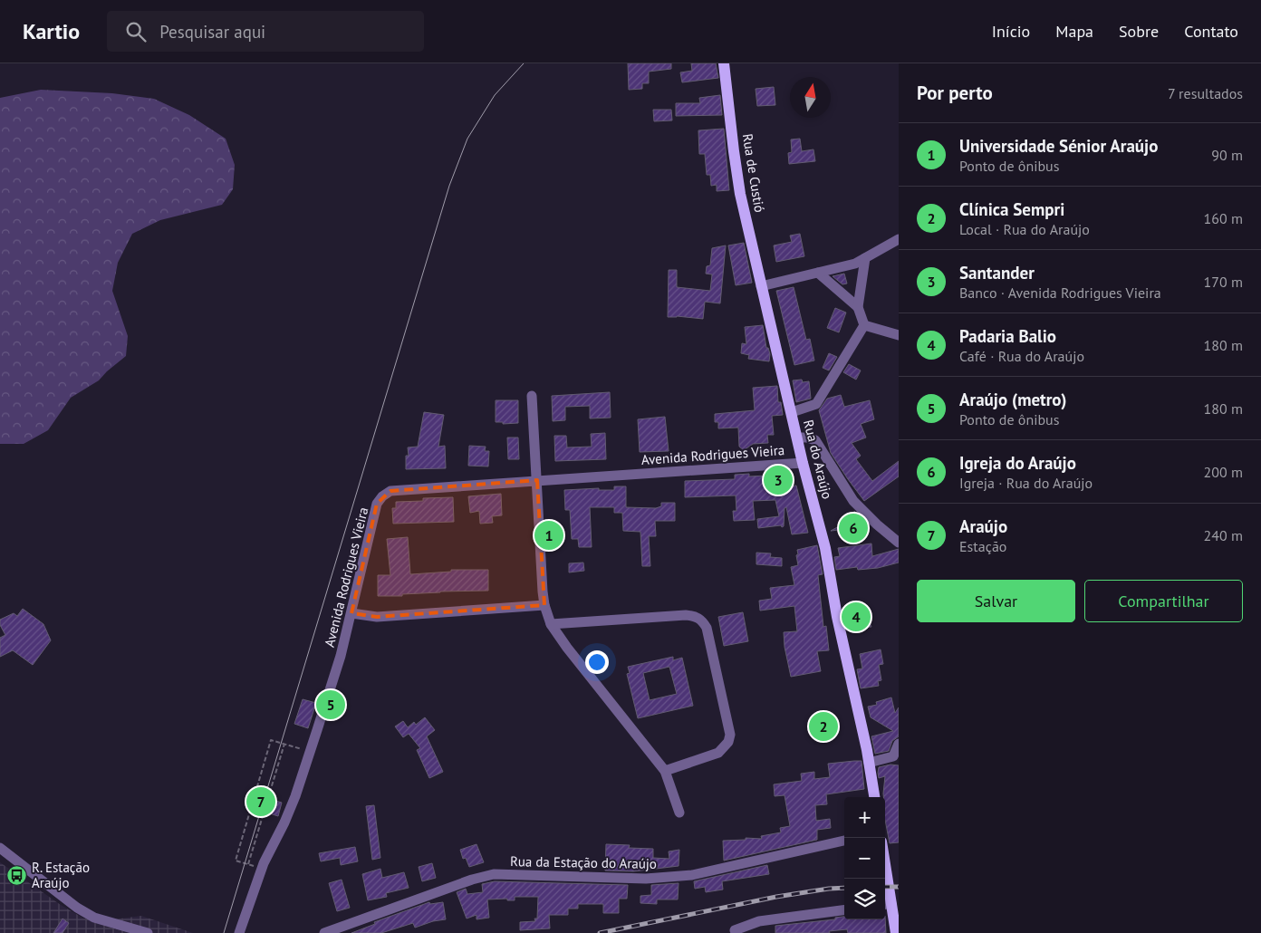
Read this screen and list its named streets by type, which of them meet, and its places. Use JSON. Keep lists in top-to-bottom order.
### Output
{
  "streets": {
    "main road": ["Rua de Custió", "Rua do Araújo"],
    "street": ["Avenida Rodrigues Vieira", "Rua da Estação do Araújo"]
  },
  "crossings": [
    ["Rua de Custió", "Rua do Araújo"],
    ["Avenida Rodrigues Vieira", "Rua do Araújo"]
  ],
  "places": {
    "bus stop": ["R. Estação Araújo"]
  },
  "north": "top",
  "page": {
    "header": "Kartio",
    "search": "Pesquisar aqui",
    "nav": [
      "Início",
      "Mapa",
      "Sobre",
      "Contato"
    ],
    "heading": ["Por perto", "7 resultados"],
    "list": [
      {
        "mark": "1",
        "name": "Universidade Sénior Araújo",
        "note": "Ponto de ônibus",
        "value": "90 m"
      },
      {
        "mark": "2",
        "name": "Clínica Sempri",
        "note": "Local · Rua do Araújo",
        "value": "160 m"
      },
      {
        "mark": "3",
        "name": "Santander",
        "note": "Banco · Avenida Rodrigues Vieira",
        "value": "170 m"
      },
      {
        "mark": "4",
        "name": "Padaria Balio",
        "note": "Café · Rua do Araújo",
        "value": "180 m"
      },
      {
        "mark": "5",
        "name": "Araújo (metro)",
        "note": "Ponto de ônibus",
        "value": "180 m"
      },
      {
        "mark": "6",
        "name": "Igreja do Araújo",
        "note": "Igreja · Rua do Araújo",
        "value": "200 m"
      },
      {
        "mark": "7",
        "name": "Araújo",
        "note": "Estação",
        "value": "240 m"
      }
    ],
    "pins": [
      "3",
      "6",
      "1",
      "4",
      "5",
      "2",
      "7"
    ],
    "buttons": ["Salvar", "Compartilhar"],
    "map_buttons": ["+", "−"]
  }
}
